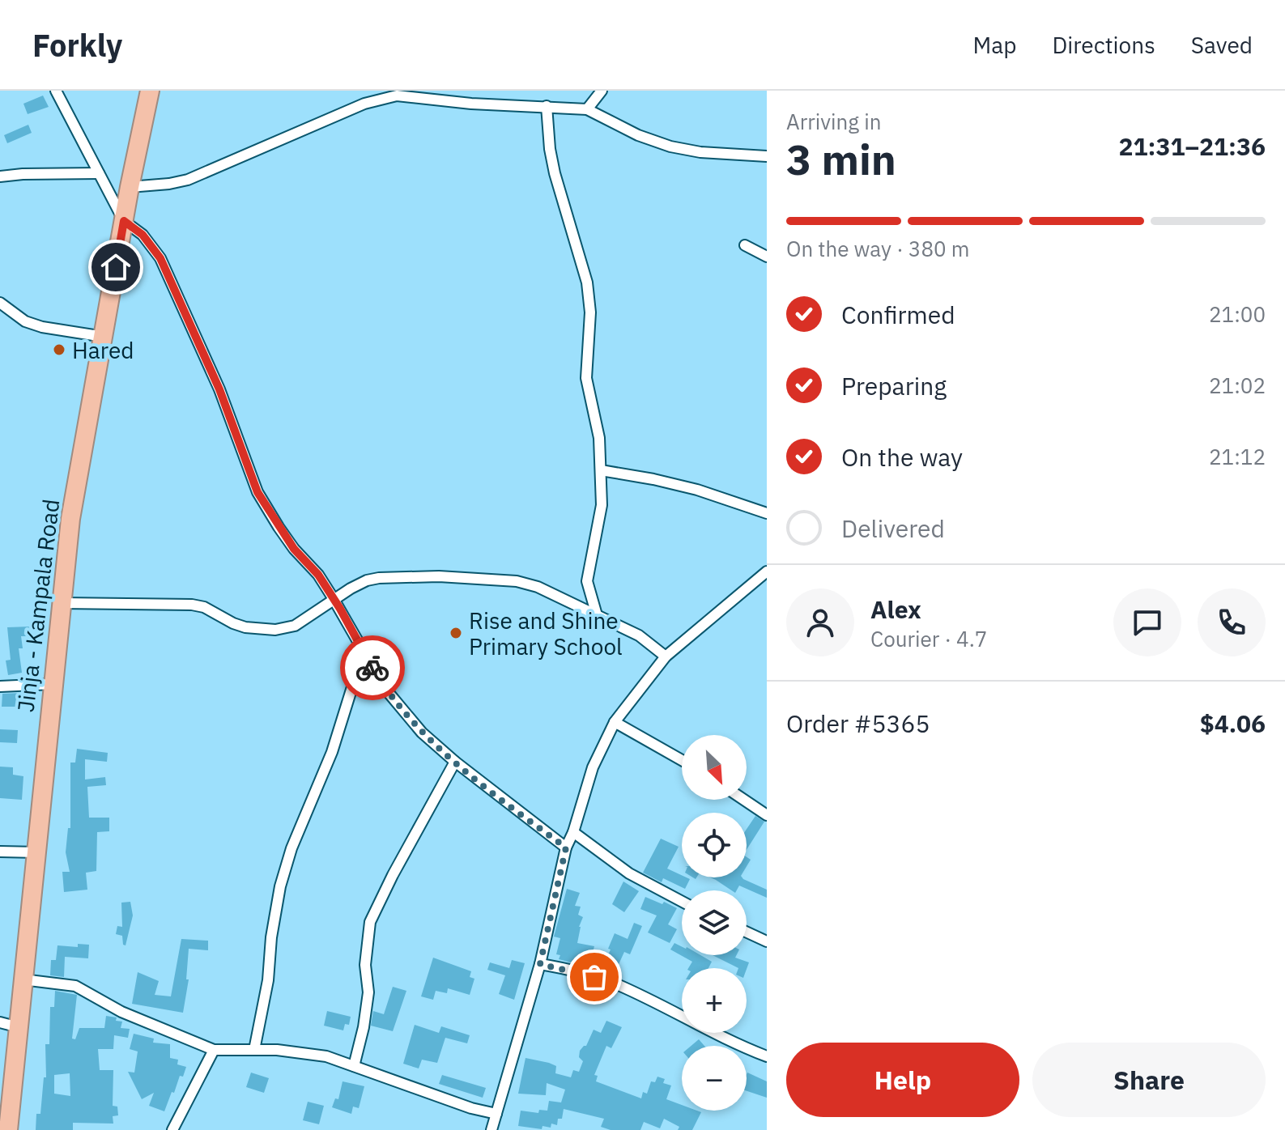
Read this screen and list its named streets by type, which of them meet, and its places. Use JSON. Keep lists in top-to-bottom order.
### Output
{
  "streets": {
    "highway": ["Jinja - Kampala Road"]
  },
  "places": ["Hared", "Rise and Shine Primary School"],
  "north": "bottom right",
  "page": {
    "header": "Forkly",
    "nav": ["Map", "Directions", "Saved"],
    "heading": ["3 min", "Arriving in", "21:31–21:36"],
    "panel": [
      "Alex",
      "Courier · 4.7",
      "Order #5365",
      "$4.06"
    ],
    "bar": "On the way · 380 m",
    "list": [
      ["Confirmed", "21:00"],
      ["Preparing", "21:02"],
      ["On the way", "21:12"],
      "Delivered"
    ],
    "map_buttons": ["+", "−"],
    "buttons": ["Help", "Share"]
  }
}
